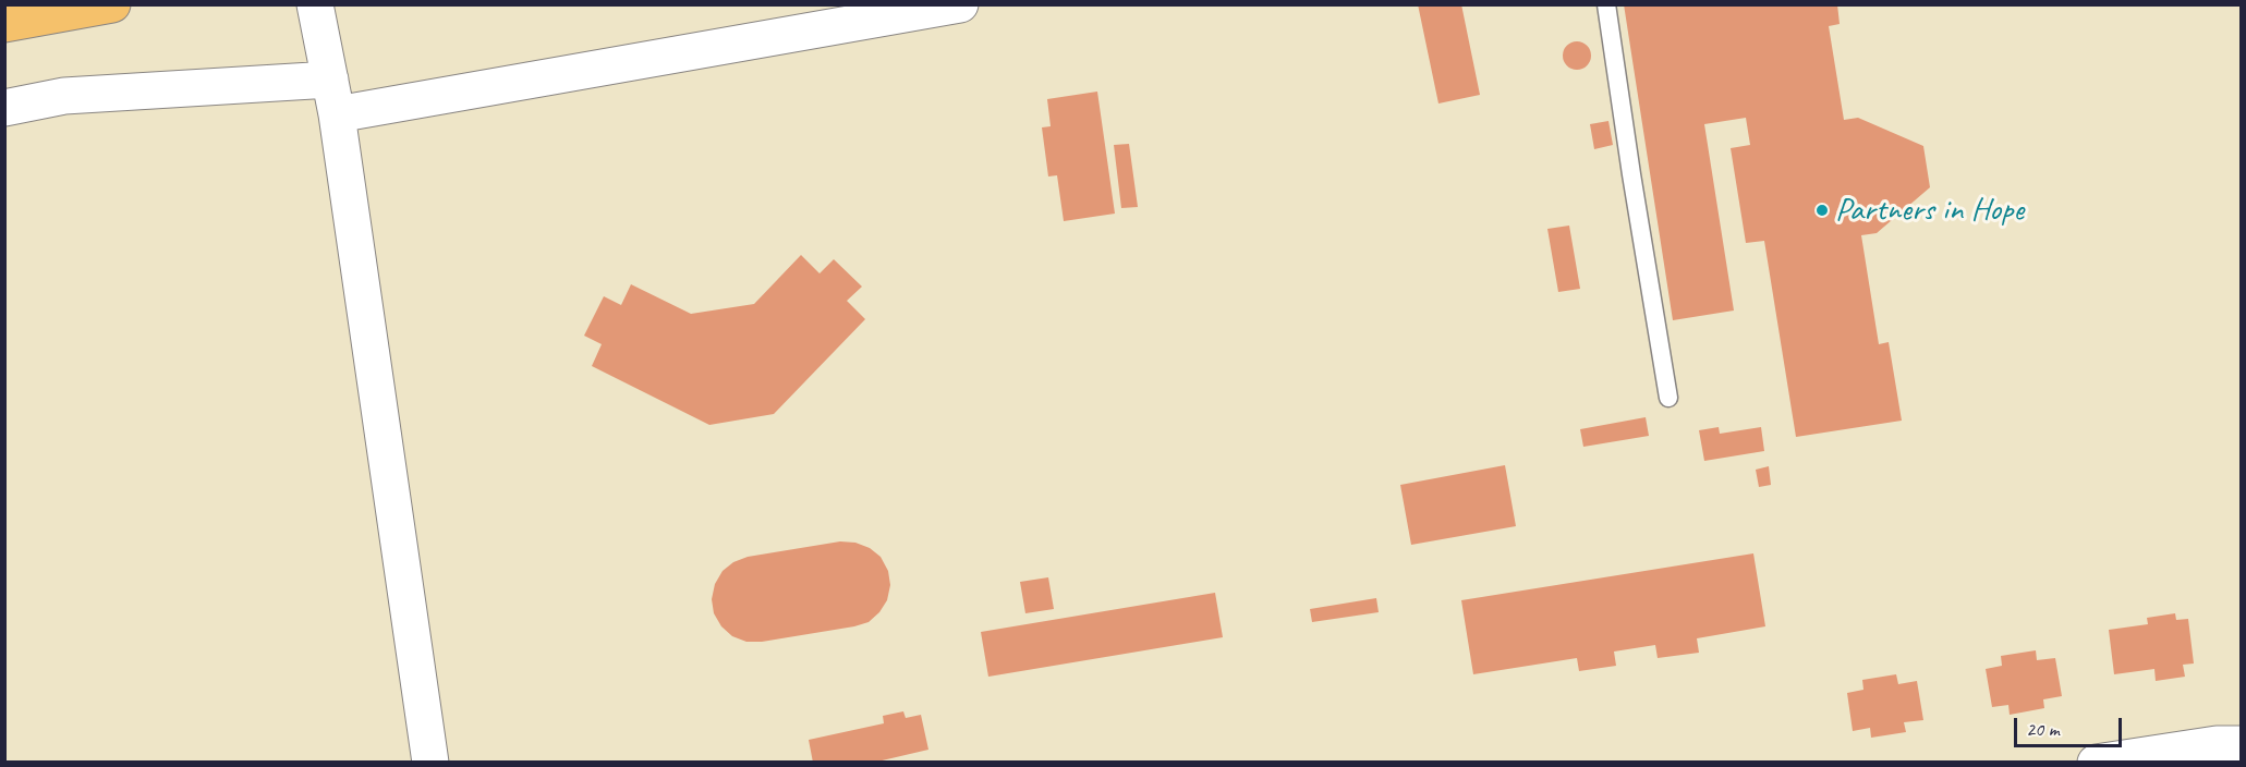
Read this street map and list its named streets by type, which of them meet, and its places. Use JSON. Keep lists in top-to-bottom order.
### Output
{
  "places": ["Partners in Hope"],
  "scale_bar": "20 m"
}
